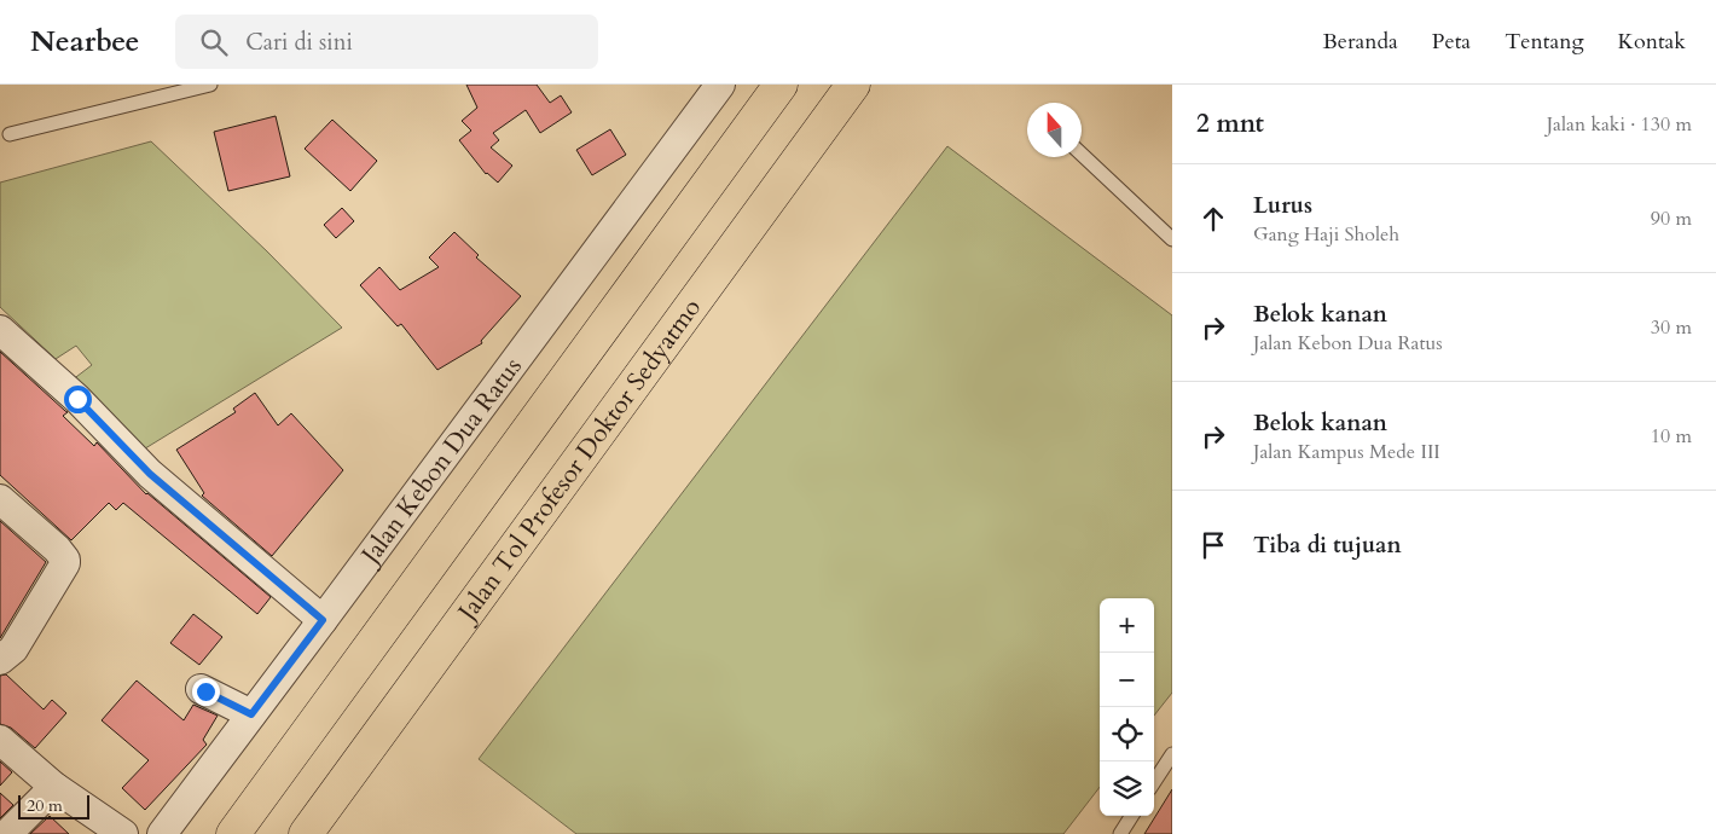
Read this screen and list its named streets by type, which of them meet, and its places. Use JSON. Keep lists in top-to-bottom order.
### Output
{
  "streets": {
    "highway": ["Jalan Tol Profesor Doktor Sedyatmo"],
    "street": ["Jalan Kebon Dua Ratus"]
  },
  "scale_bar": "20 m",
  "north": "top",
  "page": {
    "header": "Nearbee",
    "search": "Cari di sini",
    "nav": [
      "Beranda",
      "Peta",
      "Tentang",
      "Kontak"
    ],
    "heading": ["2 mnt", "Jalan kaki · 130 m"],
    "list": [
      ["Lurus", "Gang Haji Sholeh", "90 m"],
      ["Belok kanan", "Jalan Kebon Dua Ratus", "30 m"],
      ["Belok kanan", "Jalan Kampus Mede III", "10 m"],
      "Tiba di tujuan"
    ],
    "map_buttons": ["+", "−"],
    "scale": "20 m"
  }
}
